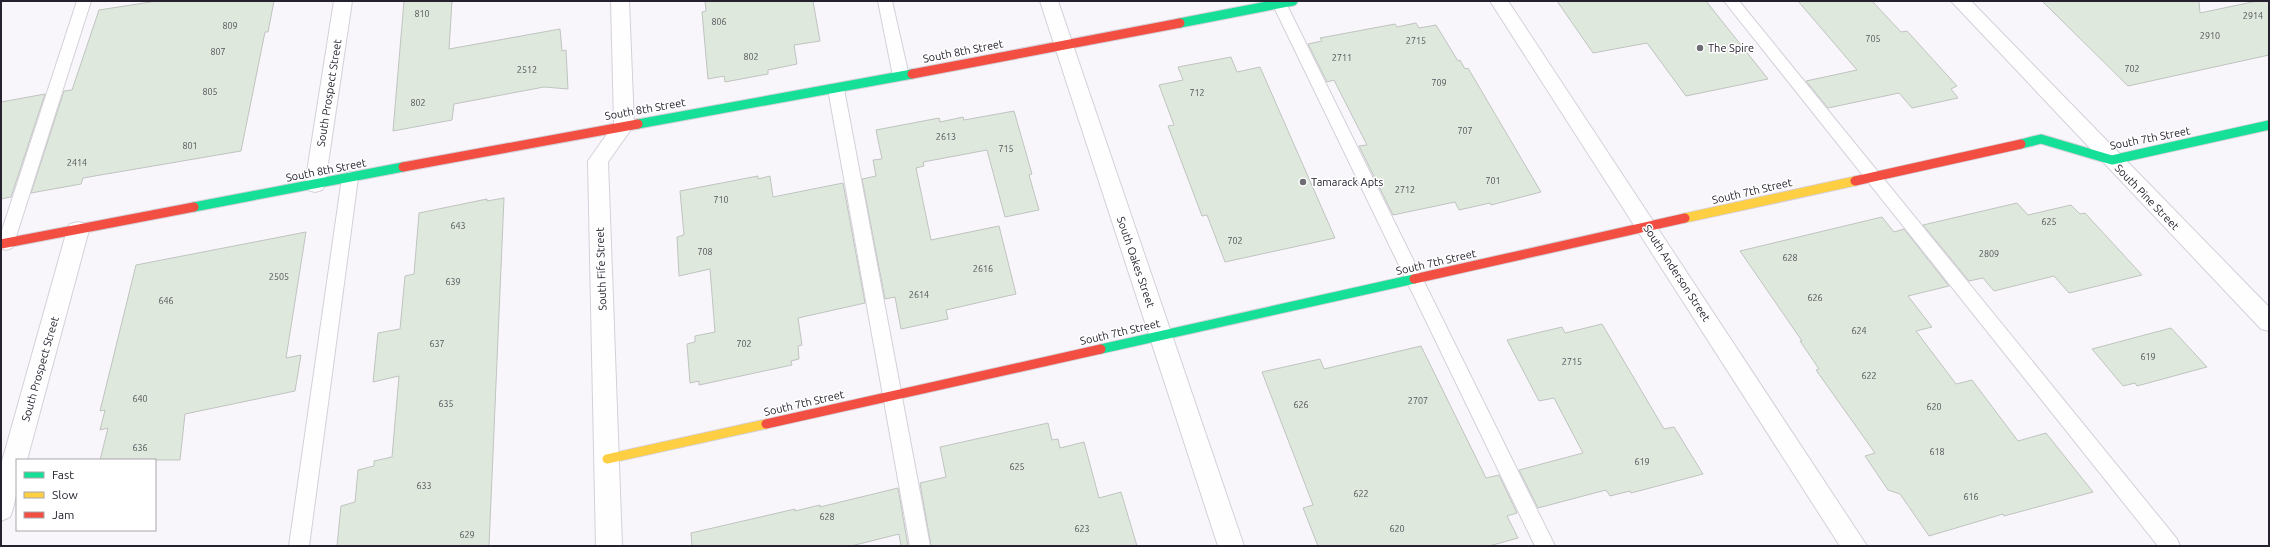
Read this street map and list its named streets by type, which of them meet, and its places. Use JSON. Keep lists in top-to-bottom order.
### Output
{
  "streets": {
    "street": [
      "South 8th Street",
      "South Prospect Street",
      "South 7th Street",
      "South Pine Street",
      "South Oakes Street",
      "South Fife Street",
      "South Anderson Street"
    ]
  },
  "crossings": [
    ["South 8th Street", "South Prospect Street"],
    ["South 8th Street", "South Oakes Street"],
    ["South 8th Street", "South Fife Street"],
    ["South 7th Street", "South Pine Street"],
    ["South 7th Street", "South Oakes Street"],
    ["South 7th Street", "South Fife Street"],
    ["South 7th Street", "South Anderson Street"]
  ],
  "places": ["The Spire", "Tamarack Apts"],
  "house_numbers": [
    "810",
    "2914",
    "806",
    "809",
    "2910",
    "705",
    "2715",
    "807",
    "802",
    "2711",
    "702",
    "2512",
    "709",
    "805",
    "712",
    "802",
    "707",
    "2613",
    "801",
    "715",
    "2414",
    "701",
    "2712",
    "710",
    "625",
    "643",
    "702",
    "708",
    "2809",
    "628",
    "2616",
    "2505",
    "639",
    "2614",
    "626",
    "646",
    "624",
    "637",
    "702",
    "619",
    "2715",
    "622",
    "640",
    "2707",
    "635",
    "626",
    "620",
    "636",
    "618",
    "619",
    "625",
    "633",
    "622",
    "616",
    "628",
    "623",
    "620",
    "629"
  ],
  "legend": ["Fast", "Slow", "Jam"]
}
